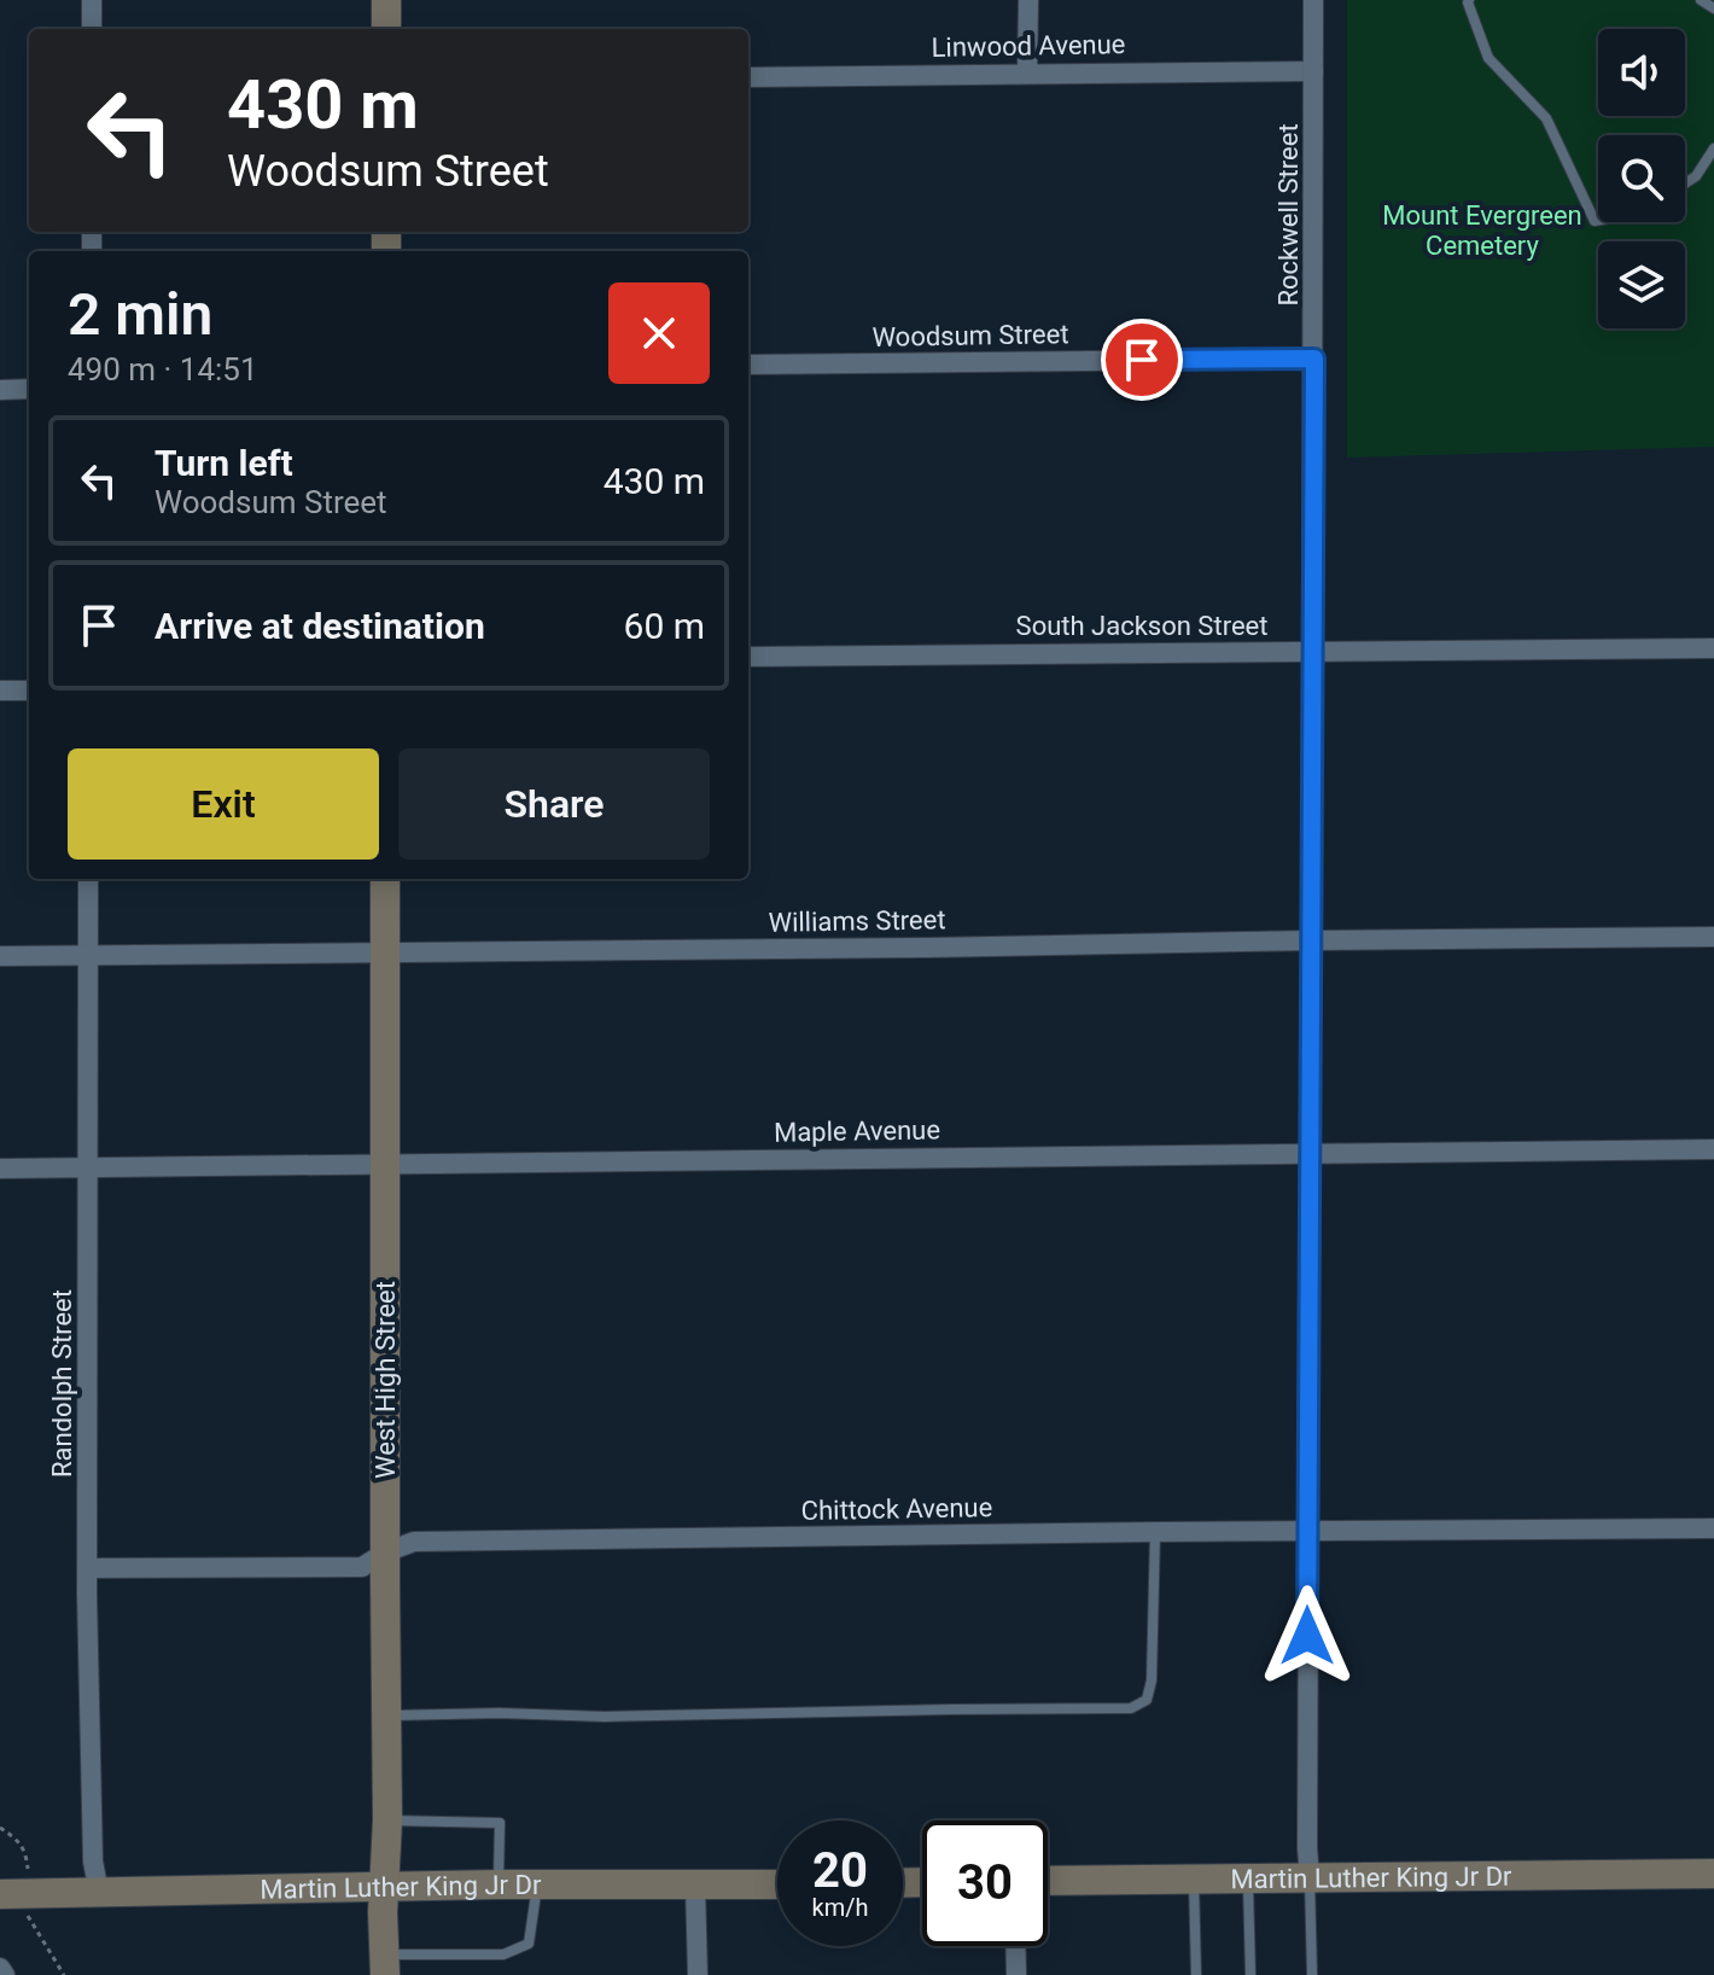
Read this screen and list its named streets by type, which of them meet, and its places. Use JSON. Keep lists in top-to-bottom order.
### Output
{
  "streets": {
    "main road": ["West High Street", "Martin Luther King Jr Dr"],
    "street": [
      "Linwood Avenue",
      "Rockwell Street",
      "Woodsum Street",
      "South Jackson Street",
      "Williams Street",
      "Maple Avenue",
      "Randolph Street",
      "Chittock Avenue"
    ]
  },
  "crossings": [
    ["Linwood Avenue", "Rockwell Street"],
    ["Rockwell Street", "Woodsum Street"],
    ["Rockwell Street", "South Jackson Street"],
    ["Rockwell Street", "Williams Street"],
    ["Rockwell Street", "Maple Avenue"],
    ["Rockwell Street", "Chittock Avenue"],
    ["Rockwell Street", "Martin Luther King Jr Dr"],
    ["Williams Street", "West High Street"],
    ["Williams Street", "Randolph Street"],
    ["Maple Avenue", "West High Street"],
    ["Maple Avenue", "Randolph Street"],
    ["West High Street", "Chittock Avenue"],
    ["West High Street", "Martin Luther King Jr Dr"],
    ["Randolph Street", "Chittock Avenue"],
    ["Randolph Street", "Martin Luther King Jr Dr"]
  ],
  "parks": ["Mount Evergreen Cemetery"],
  "page": {
    "turn": ["430 m", "Woodsum Street"],
    "heading": ["2 min", "490 m · 14:51"],
    "list": [
      {
        "name": "Turn left",
        "note": "Woodsum Street",
        "value": "430 m"
      },
      {
        "name": "Arrive at destination",
        "value": "60 m"
      }
    ],
    "buttons": ["Exit", "Share"],
    "speed": "20 km/h",
    "limit": "30"
  }
}
